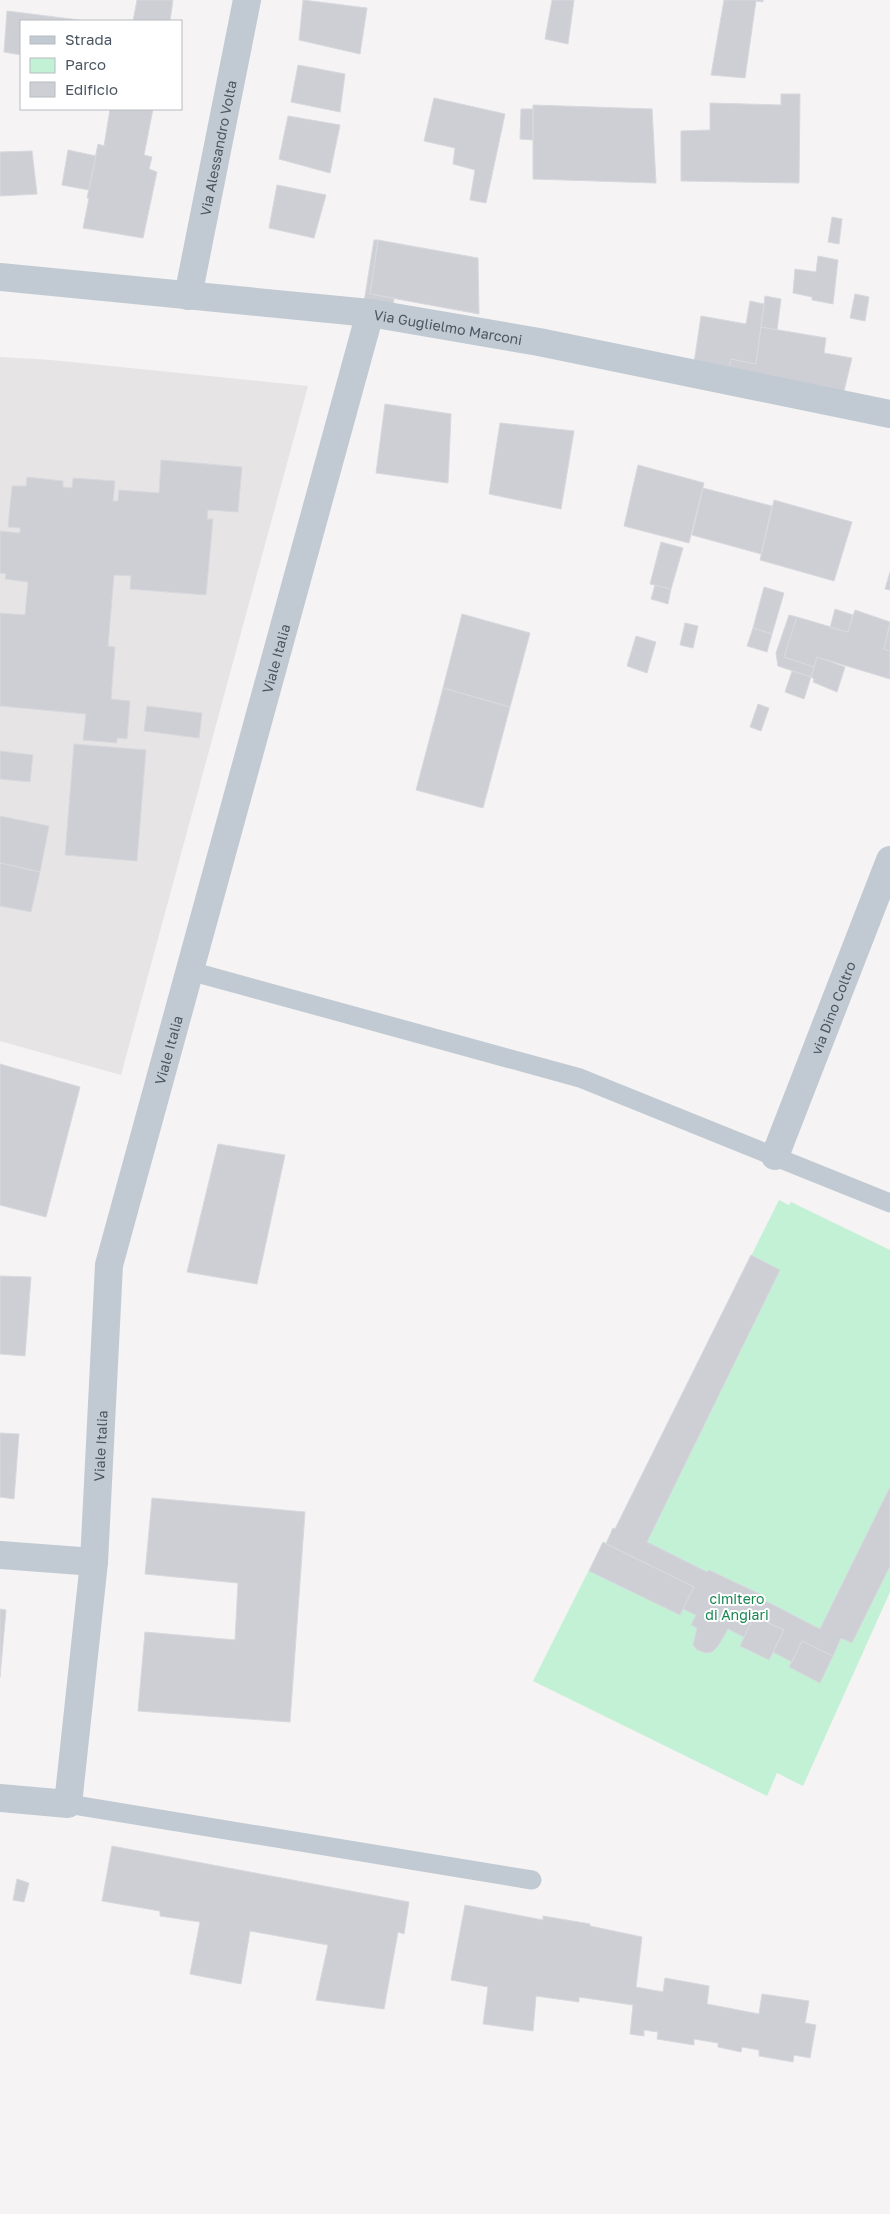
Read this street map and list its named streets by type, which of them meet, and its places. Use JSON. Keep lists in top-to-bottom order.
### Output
{
  "streets": {
    "street": [
      "Via Alessandro Volta",
      "Via Guglielmo Marconi",
      "Viale Italia",
      "via Dino Coltro"
    ]
  },
  "crossings": [
    ["Via Alessandro Volta", "Via Guglielmo Marconi"],
    ["Via Guglielmo Marconi", "Viale Italia"]
  ],
  "parks": ["cimitero di Angiari"],
  "legend": ["Strada", "Parco", "Edificio"]
}
